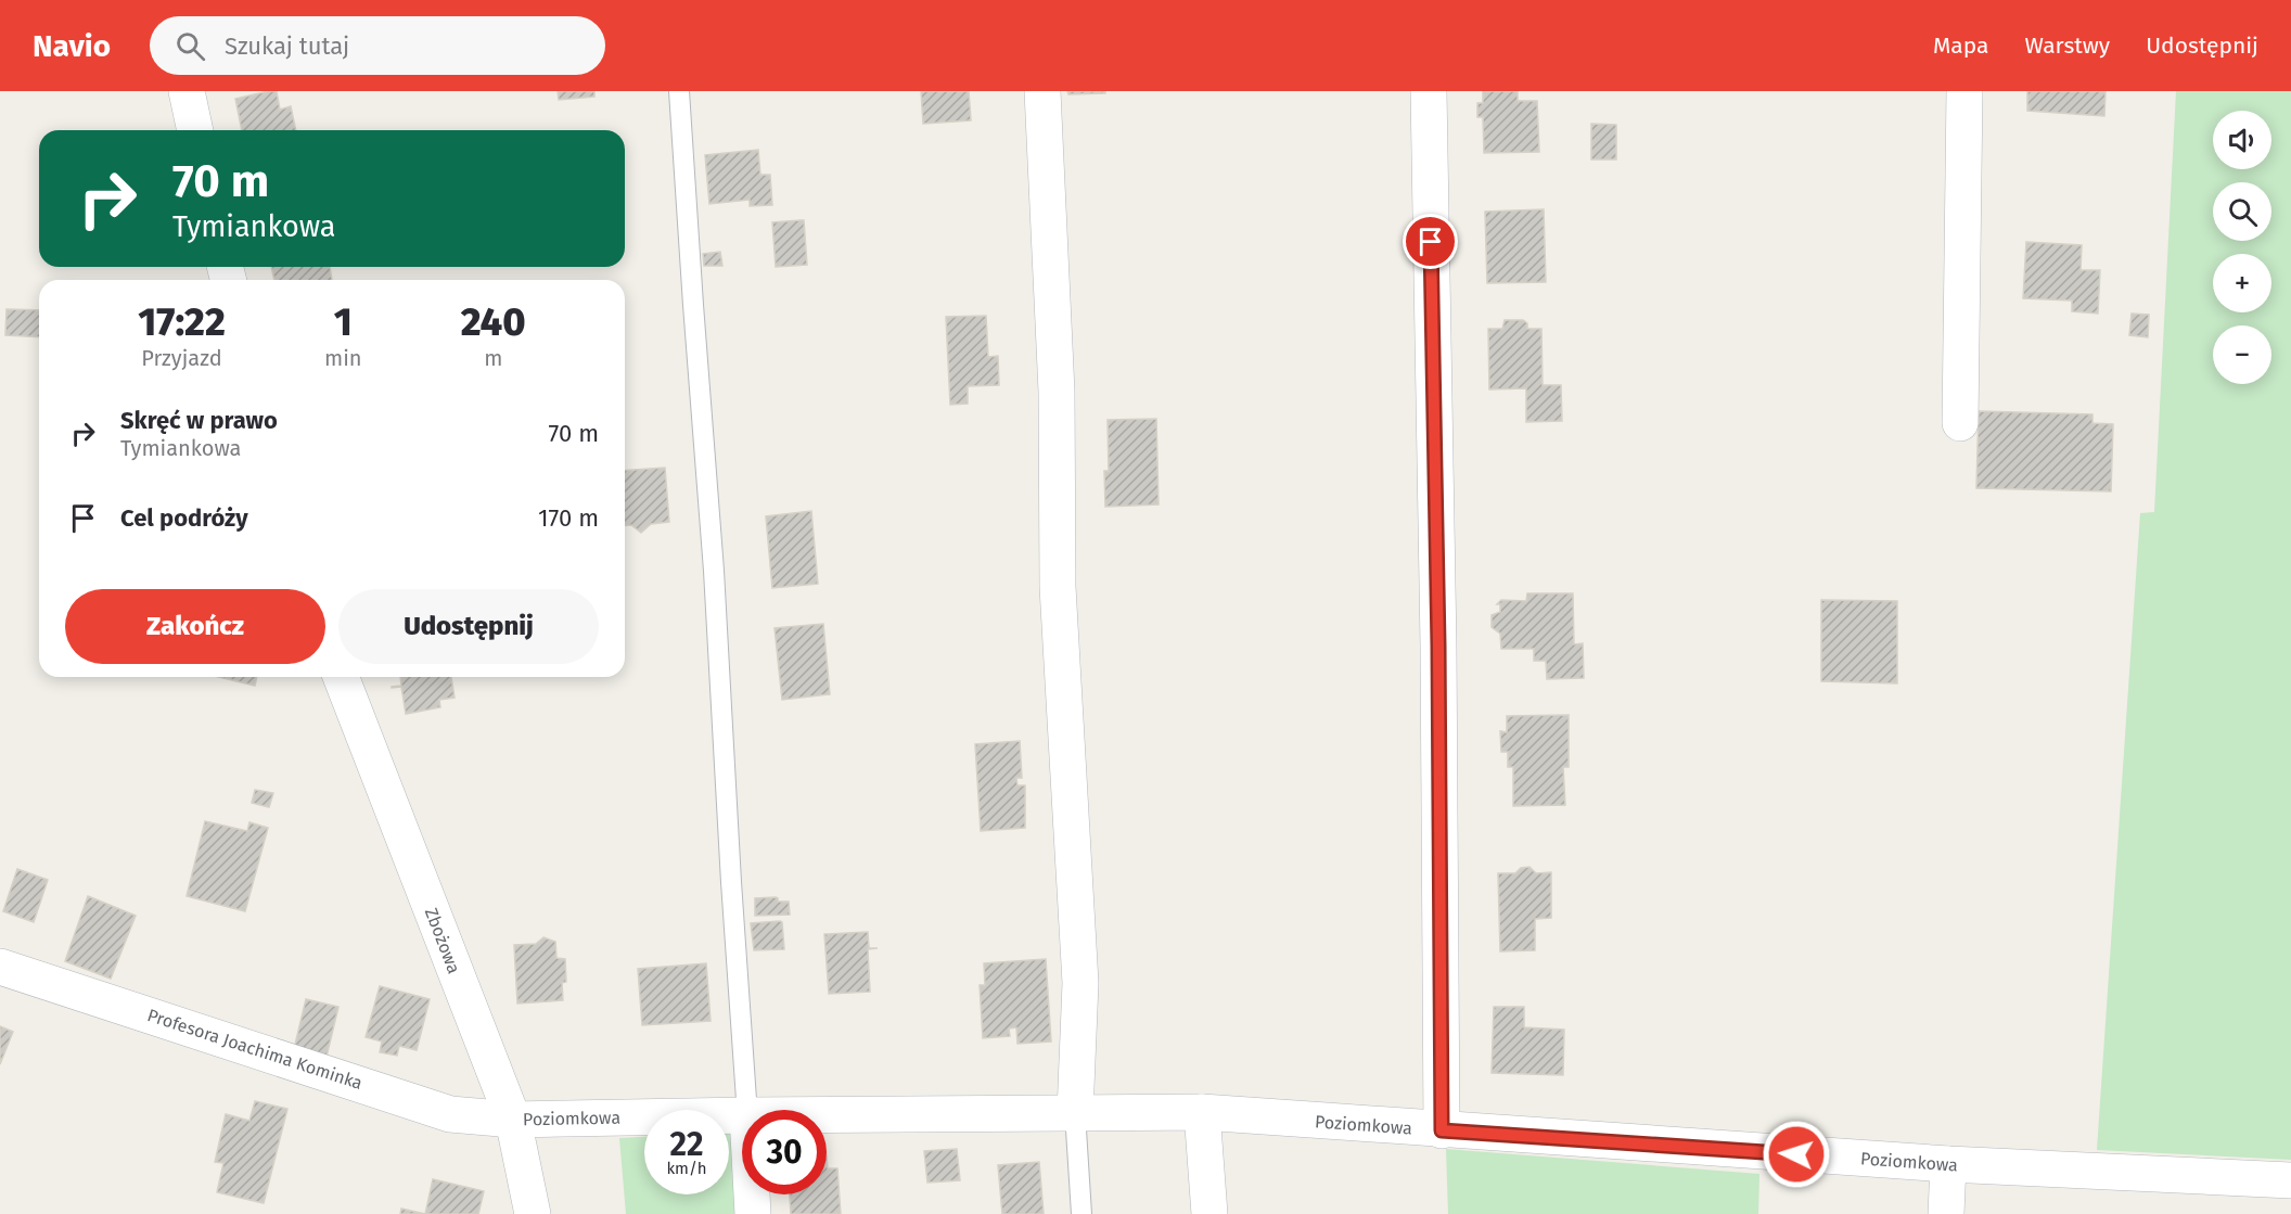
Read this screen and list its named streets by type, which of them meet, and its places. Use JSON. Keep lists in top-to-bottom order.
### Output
{
  "streets": {
    "street": ["Zbożowa", "Profesora Joachima Kominka", "Poziomkowa"]
  },
  "crossings": [
    ["Zbożowa", "Profesora Joachima Kominka"],
    ["Zbożowa", "Poziomkowa"],
    ["Profesora Joachima Kominka", "Poziomkowa"]
  ],
  "page": {
    "header": "Navio",
    "search": "Szukaj tutaj",
    "nav": ["Mapa", "Warstwy", "Udostępnij"],
    "map_buttons": ["+", "−"],
    "turn": ["70 m", "Tymiankowa"],
    "eta": [
      "17:22",
      "Przyjazd",
      "1",
      "min",
      "240",
      "m"
    ],
    "list": [
      {
        "name": "Skręć w prawo",
        "note": "Tymiankowa",
        "value": "70 m"
      },
      {
        "name": "Cel podróży",
        "value": "170 m"
      }
    ],
    "buttons": ["Zakończ", "Udostępnij"],
    "speed": "22 km/h",
    "limit": "30"
  }
}
